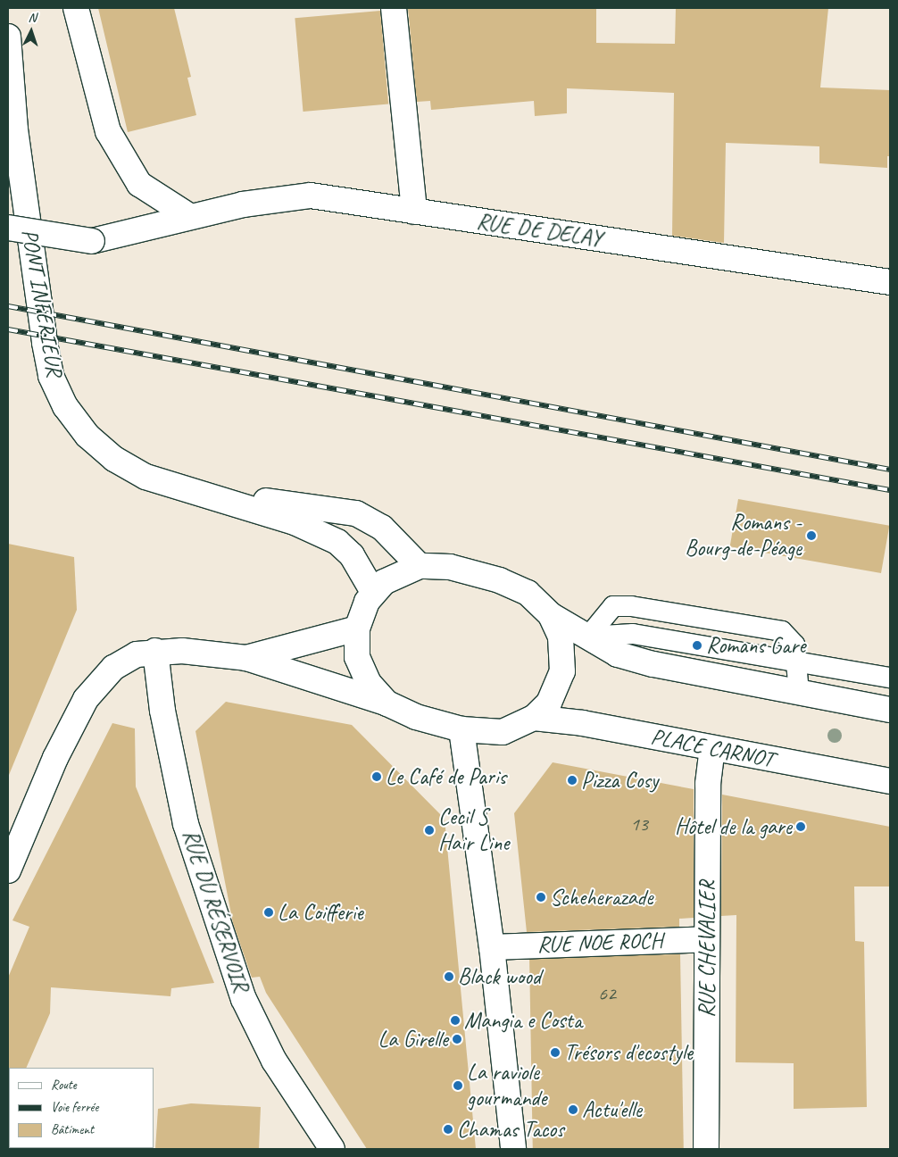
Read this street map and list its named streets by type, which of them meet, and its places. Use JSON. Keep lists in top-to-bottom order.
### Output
{
  "streets": {
    "main road": [
      "RUE DE DELAY",
      "PONT INFERIEUR",
      "PLACE CARNOT",
      "RUE DU RÉSERVOIR",
      "RUE NOE ROCH",
      "RUE CHEVALIER"
    ]
  },
  "crossings": [
    ["PLACE CARNOT", "RUE CHEVALIER"],
    ["RUE NOE ROCH", "RUE CHEVALIER"]
  ],
  "places": [
    "Romans - Bourg-de-Péage",
    "Romans Gare",
    "Le Café de Paris",
    "Pizza Cosy",
    "Hôtel de la gare",
    "Cecil S Hair Line",
    "Scheherazade",
    "La Coifferie",
    "Black wood",
    "Mangia e Costa",
    "La Girelle",
    "Trésors d'ecostyle",
    "La raviole gourmande",
    "Actu'elle",
    "Chamas Tacos"
  ],
  "house_numbers": ["13", "62"],
  "legend": ["Route", "Voie ferrée", "Bâtiment"],
  "north": "top"
}
